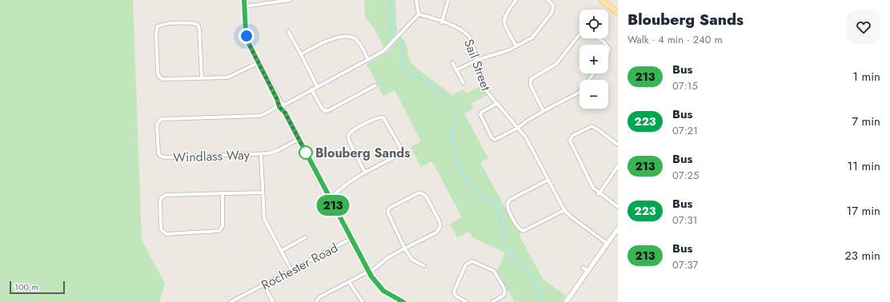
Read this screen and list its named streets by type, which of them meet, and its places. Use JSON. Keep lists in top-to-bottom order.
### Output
{
  "streets": {
    "street": ["Sail Street", "Windlass Way", "Rochester Road"]
  },
  "places": ["Blouberg Sands"],
  "lines": ["bus line 213"],
  "scale_bar": "100 m",
  "page": {
    "on_map": "213",
    "heading": ["Blouberg Sands", "Walk · 4 min · 240 m"],
    "map_buttons": ["+", "−"],
    "list": [
      {
        "mark": "213",
        "name": "Bus",
        "note": "07:15",
        "value": "1 min"
      },
      {
        "mark": "223",
        "name": "Bus",
        "note": "07:21",
        "value": "7 min"
      },
      {
        "mark": "213",
        "name": "Bus",
        "note": "07:25",
        "value": "11 min"
      },
      {
        "mark": "223",
        "name": "Bus",
        "note": "07:31",
        "value": "17 min"
      },
      {
        "mark": "213",
        "name": "Bus",
        "note": "07:37",
        "value": "23 min"
      }
    ],
    "scale": "100 m"
  }
}
